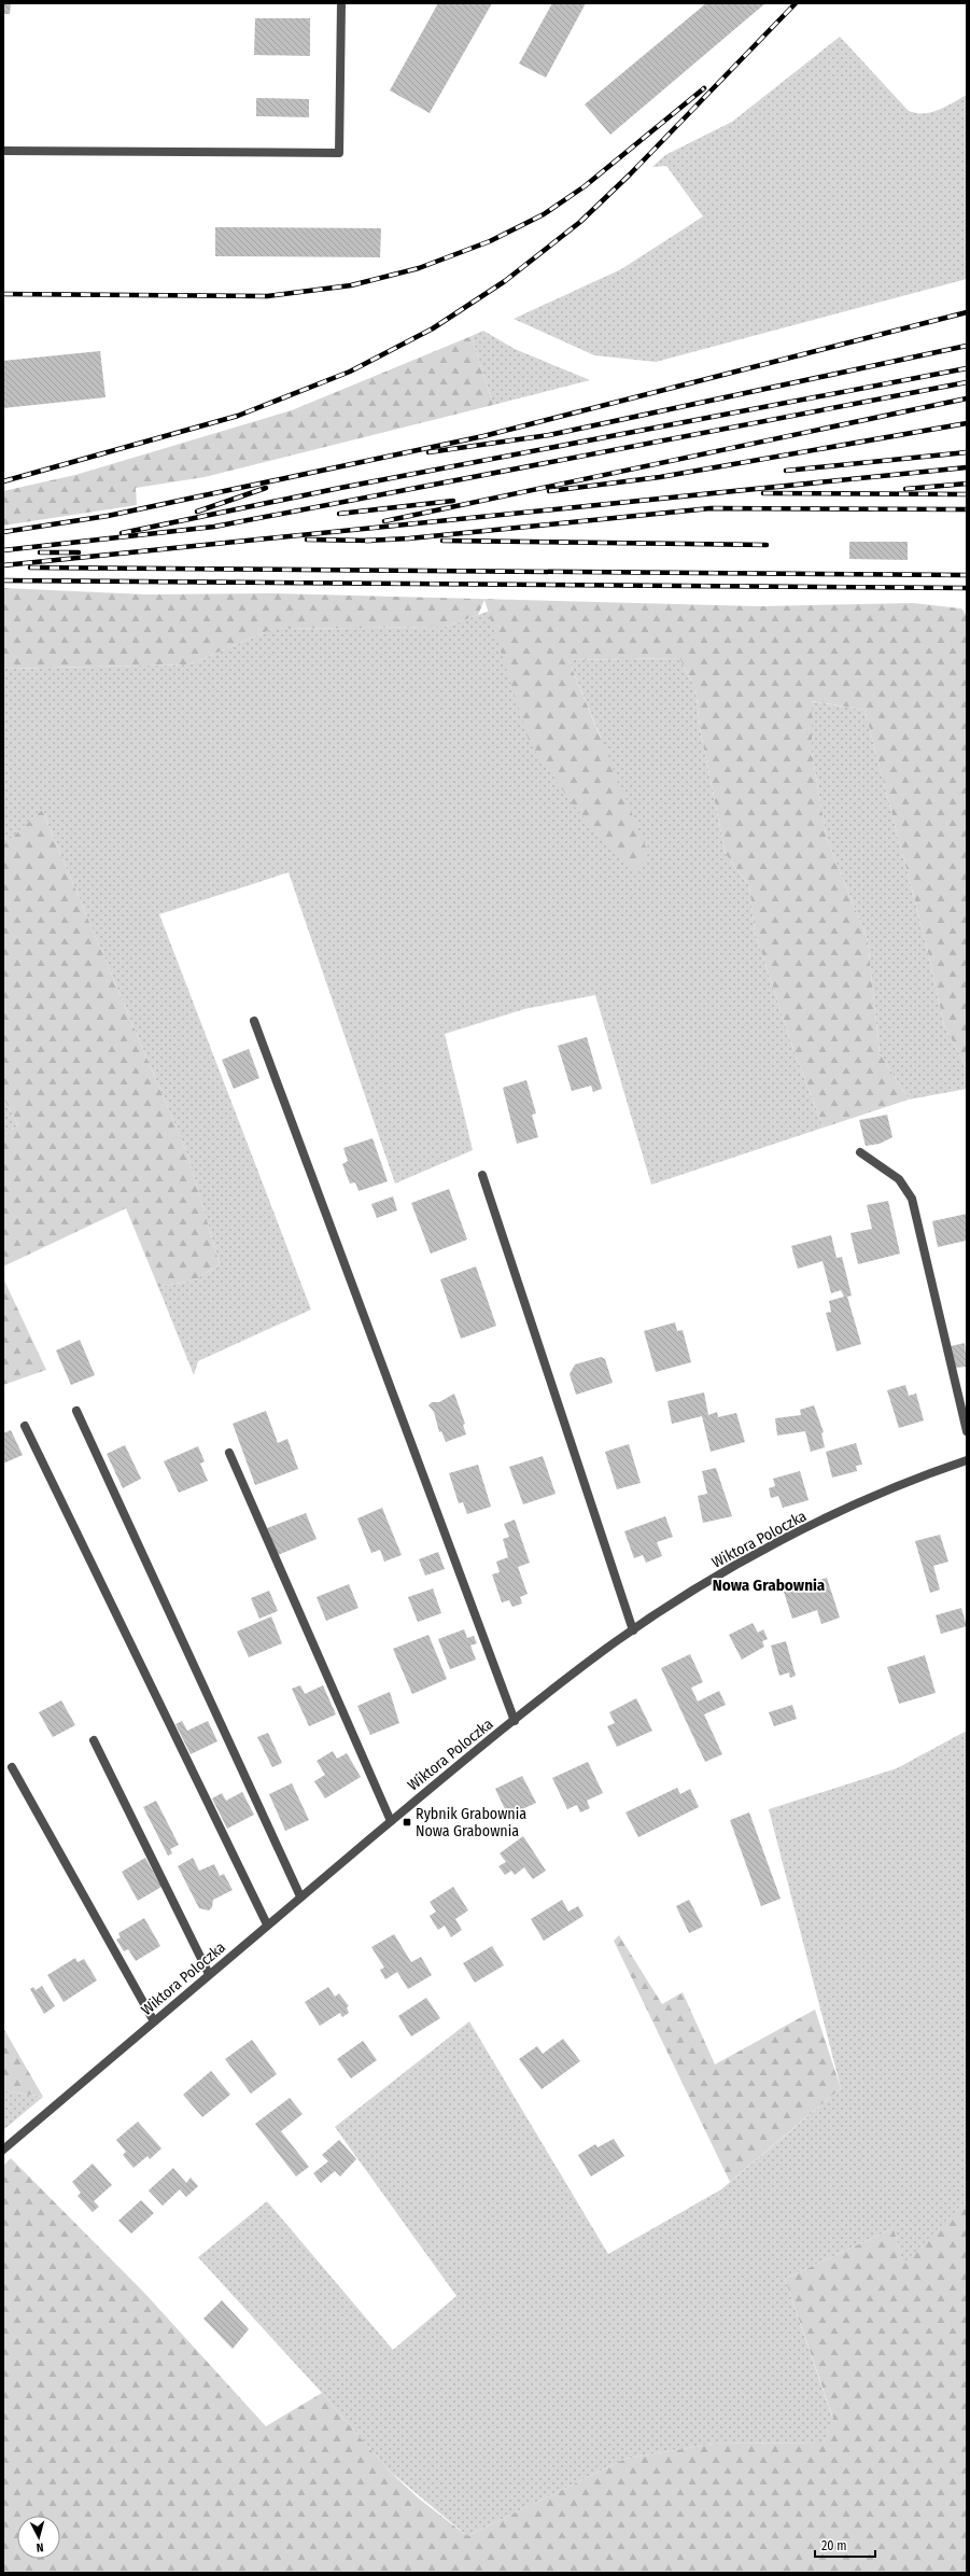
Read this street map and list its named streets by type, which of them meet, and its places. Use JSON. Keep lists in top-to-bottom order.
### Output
{
  "streets": {
    "street": ["Wiktora Poloczka"]
  },
  "districts": ["Nowa Grabownia"],
  "places": {
    "transit": ["Rybnik Grabownia Nowa Grabownia"]
  },
  "scale_bar": "20 m",
  "north": "bottom"
}
